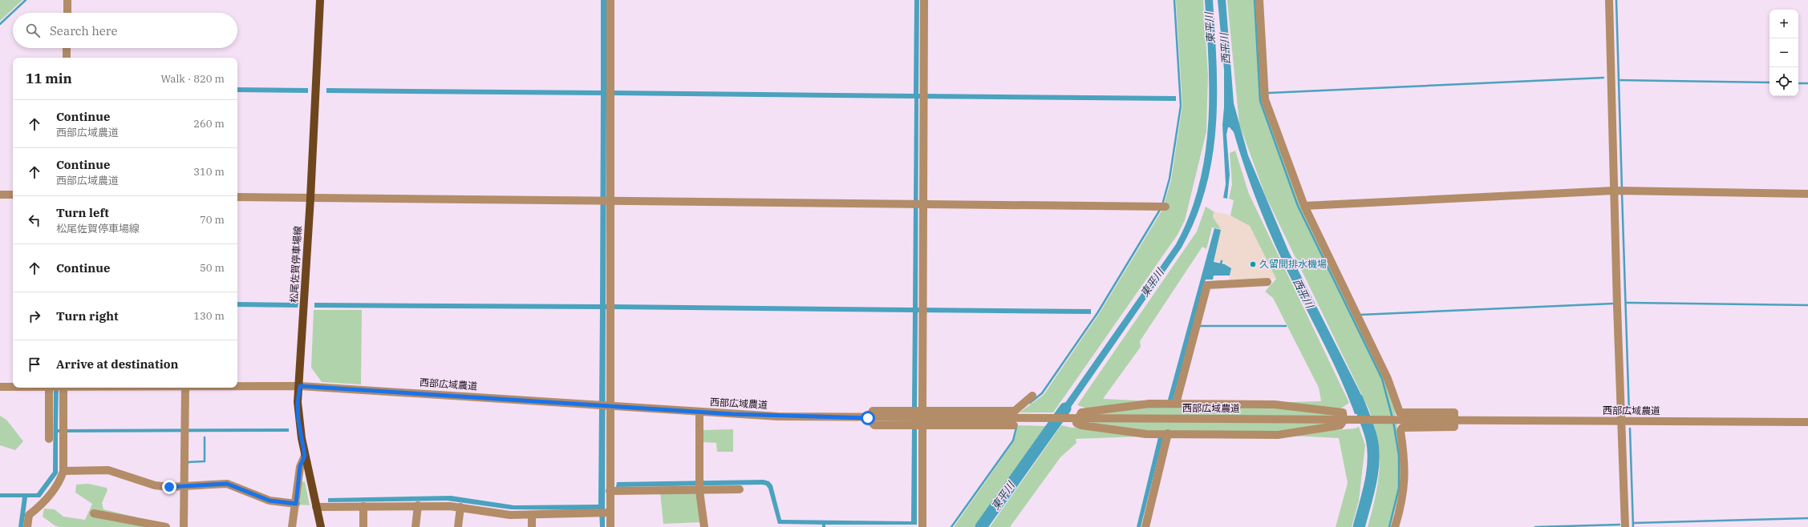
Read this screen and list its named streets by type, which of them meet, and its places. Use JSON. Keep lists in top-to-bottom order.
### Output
{
  "streets": {
    "main road": ["松尾佐賀停車場線"],
    "street": ["西部広域農道"]
  },
  "crossings": [
    ["松尾佐賀停車場線", "西部広域農道"]
  ],
  "water": ["東平川", "西平川"],
  "places": ["久留間排水機場"],
  "page": {
    "map_buttons": ["+", "−"],
    "search": "Search here",
    "heading": ["11 min", "Walk · 820 m"],
    "list": [
      ["Continue", "西部広域農道", "260 m"],
      ["Continue", "西部広域農道", "310 m"],
      ["Turn left", "松尾佐賀停車場線", "70 m"],
      ["Continue", "50 m"],
      ["Turn right", "130 m"],
      "Arrive at destination"
    ]
  }
}
